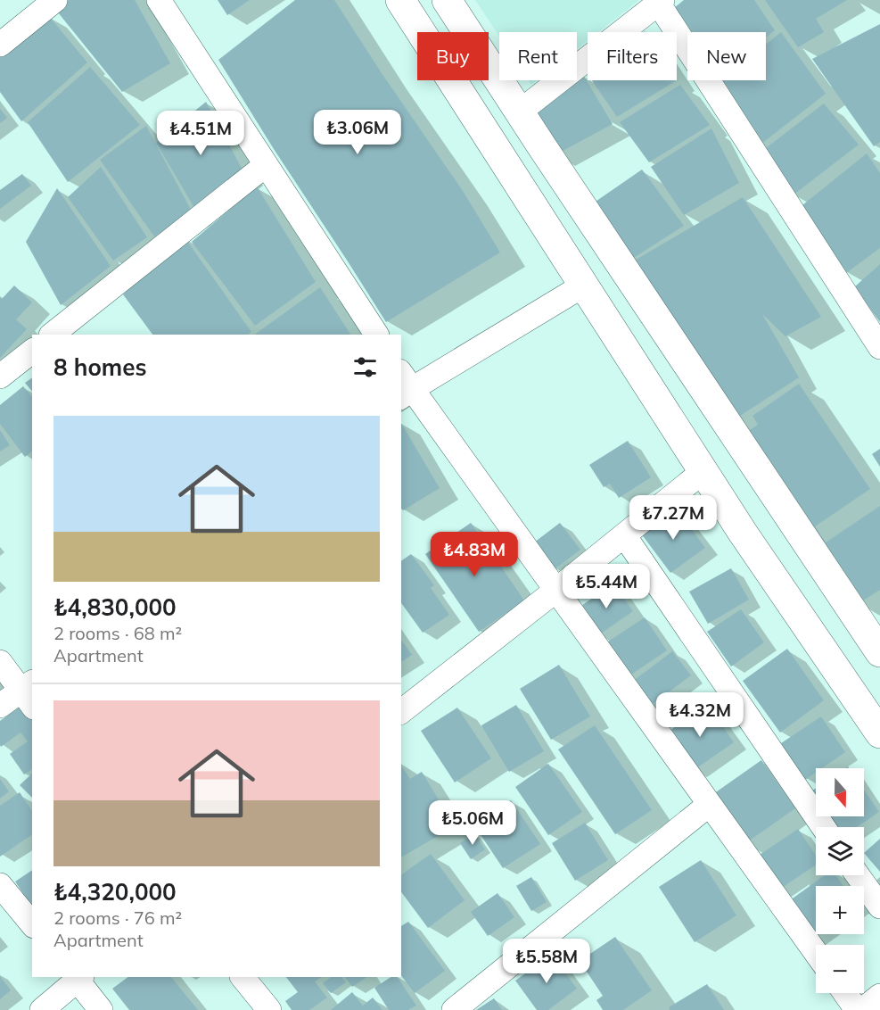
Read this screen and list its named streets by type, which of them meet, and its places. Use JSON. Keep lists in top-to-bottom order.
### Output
{
  "north": "bottom",
  "page": {
    "chip": [
      "Buy",
      "Rent",
      "Filters",
      "New"
    ],
    "price": [
      "₺3.06M",
      "₺4.51M",
      "₺7.27M",
      "₺4.83M",
      "₺5.44M",
      "₺4.32M",
      "₺5.06M",
      "₺5.58M"
    ],
    "heading": "8 homes",
    "list": [
      {
        "name": "₺4,830,000",
        "note": "2 rooms · 68 m² · Apartment"
      },
      {
        "name": "₺4,320,000",
        "note": "2 rooms · 76 m² · Apartment"
      }
    ],
    "map_buttons": ["+", "−"]
  }
}
